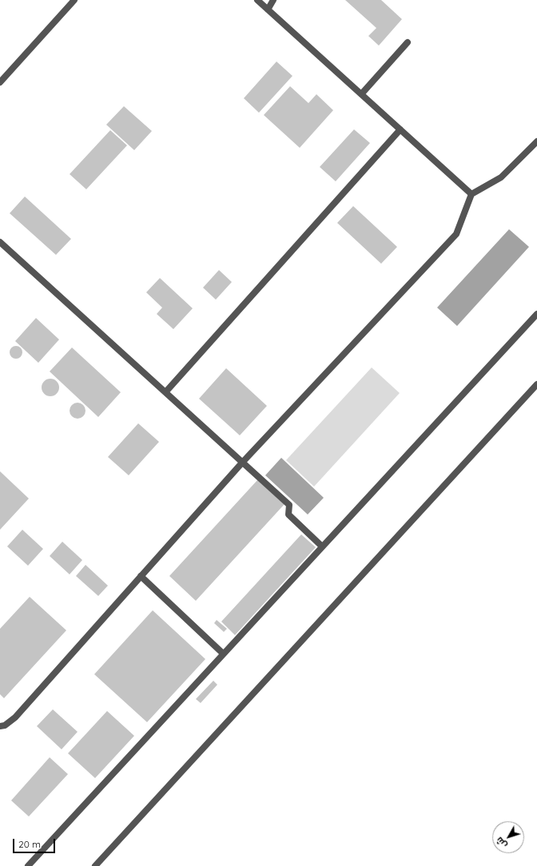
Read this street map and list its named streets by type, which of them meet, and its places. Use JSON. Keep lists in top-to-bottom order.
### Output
{
  "scale_bar": "20 m",
  "north": "bottom left"
}
